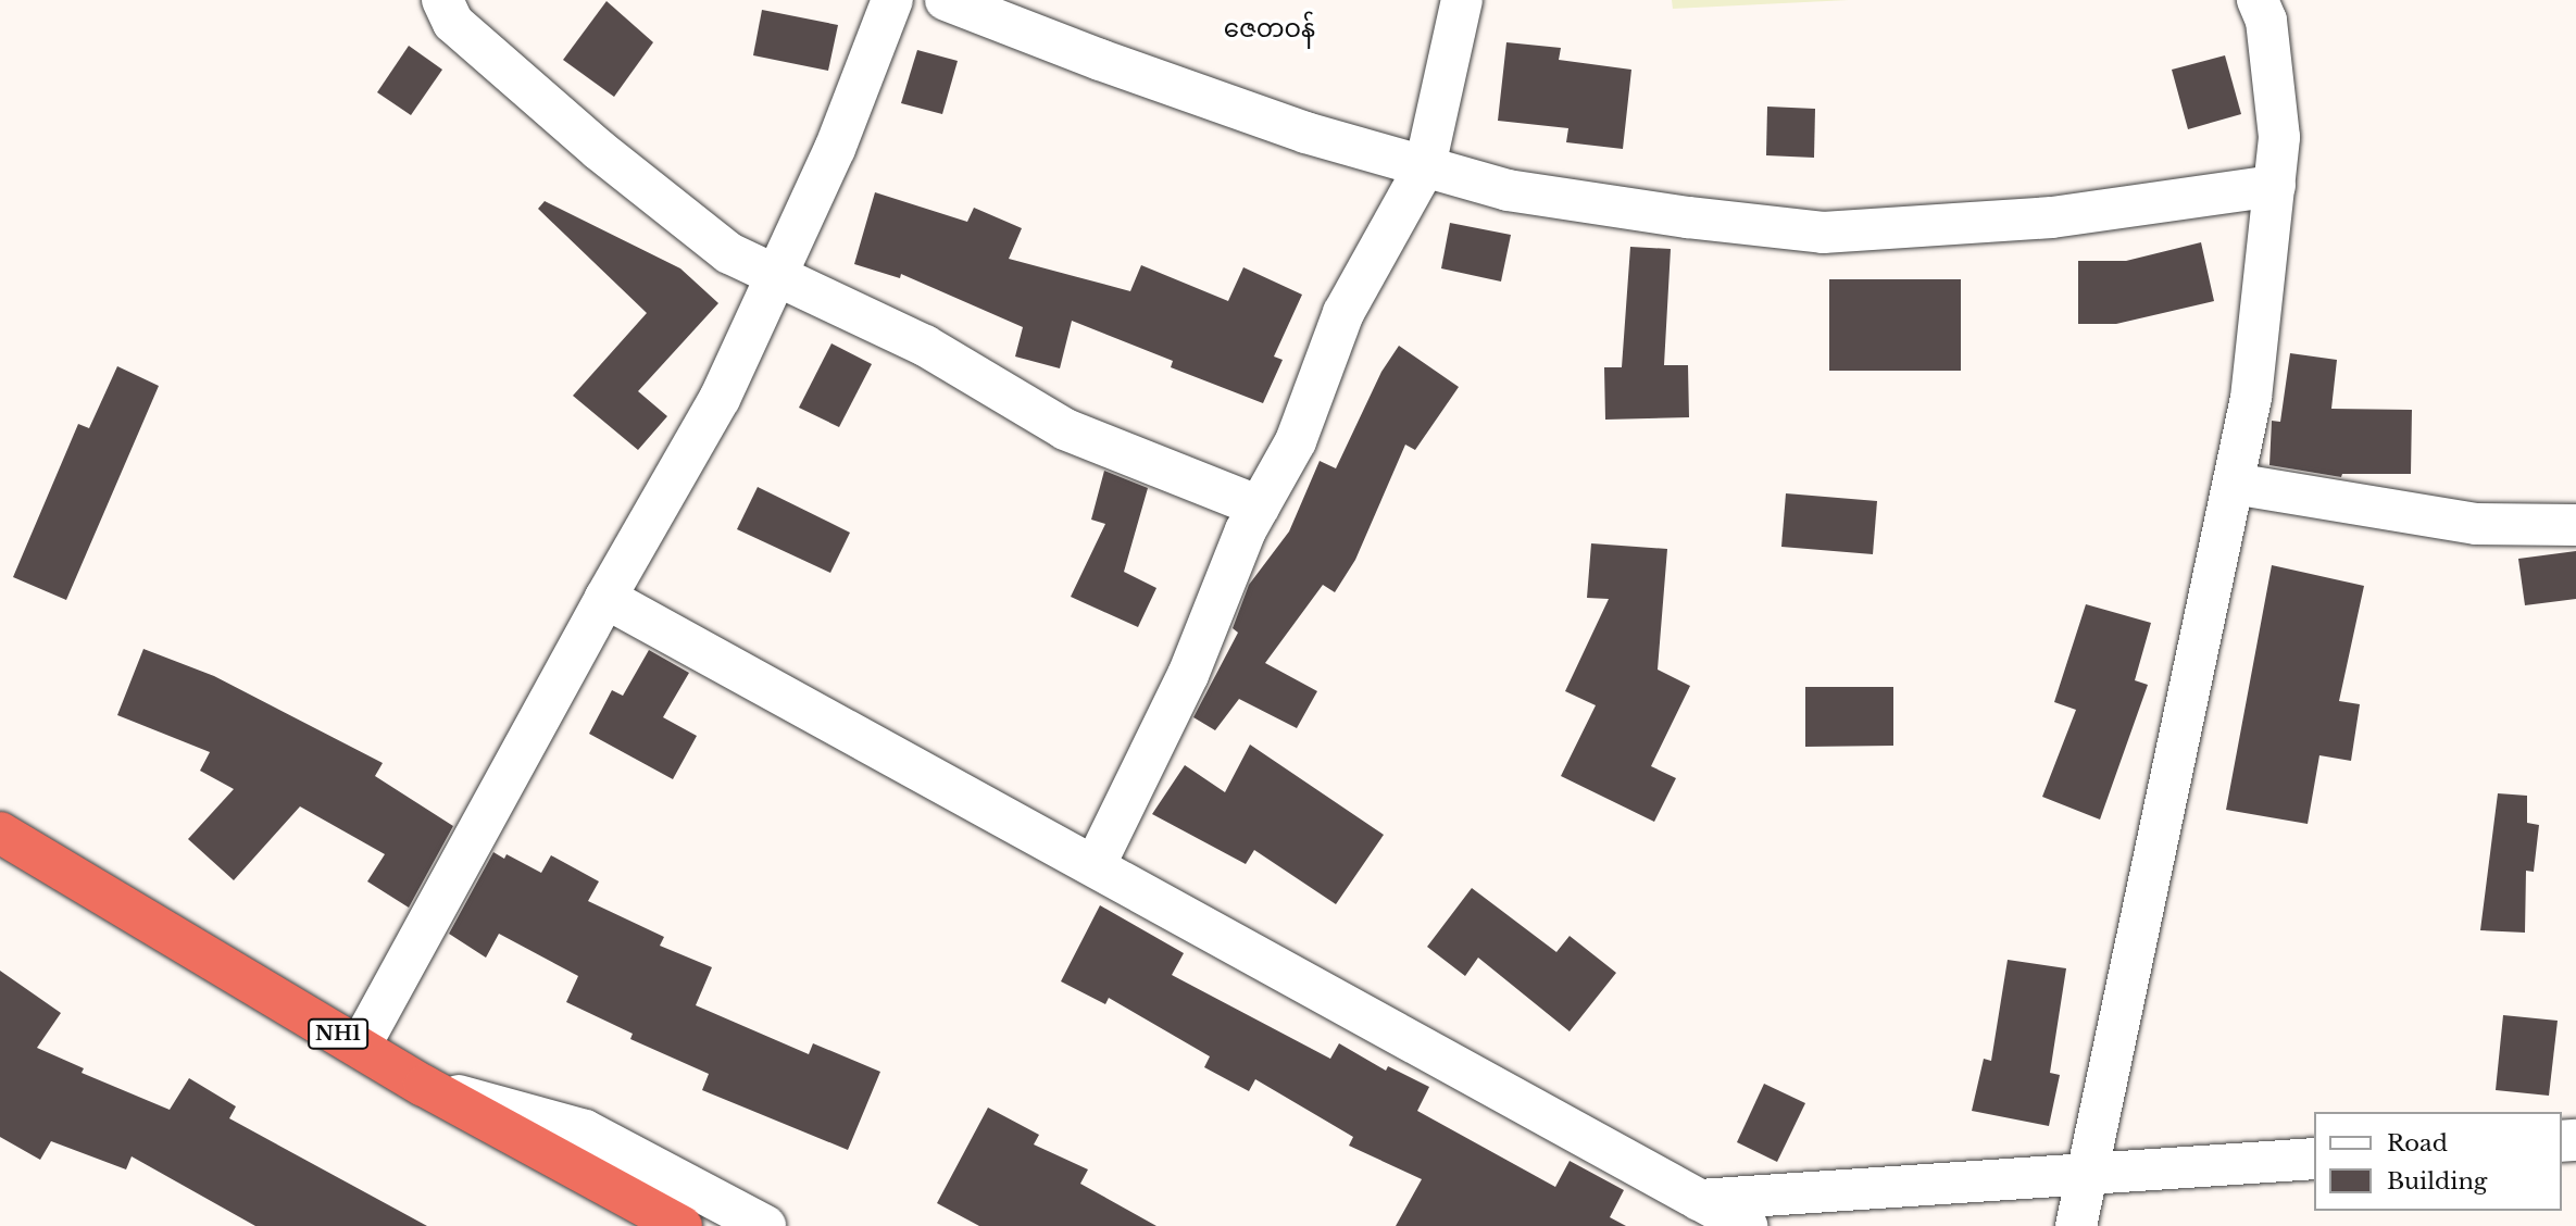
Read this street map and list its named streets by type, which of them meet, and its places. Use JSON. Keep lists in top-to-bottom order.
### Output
{
  "streets": {
    "highway": ["NH1"]
  },
  "districts": ["ဇေတဝန်"],
  "legend": ["Road", "Building"]
}
